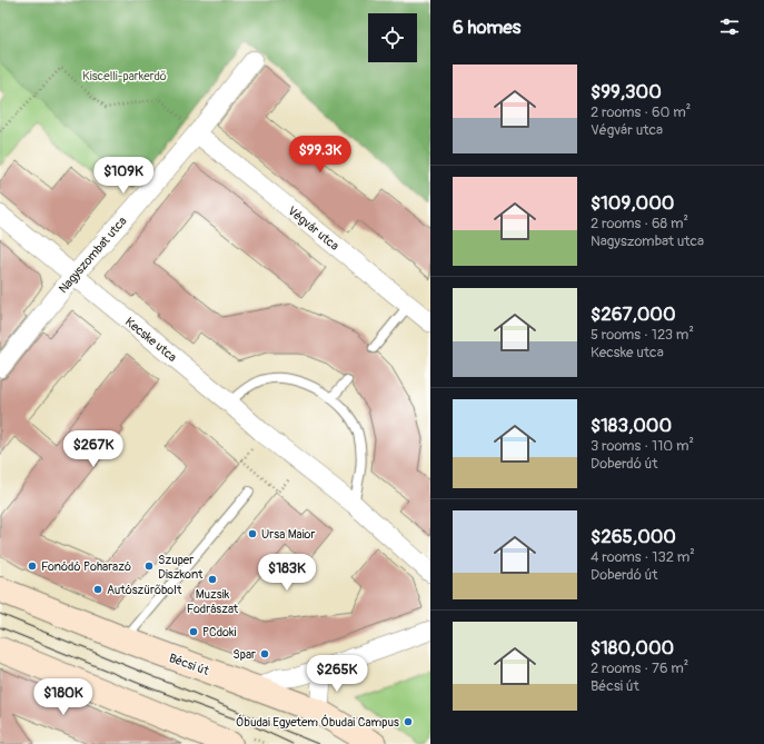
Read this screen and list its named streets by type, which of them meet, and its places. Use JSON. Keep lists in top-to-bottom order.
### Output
{
  "streets": {
    "main road": ["Bécsi út"],
    "street": ["Végvár utca", "Nagyszombat utca", "Kecske utca"]
  },
  "crossings": [
    ["Végvár utca", "Nagyszombat utca"],
    ["Nagyszombat utca", "Kecske utca"]
  ],
  "parks": ["Kiscelli-parkerdő"],
  "places": [
    "Ursa Maior",
    "Fonódó Poharazó",
    "Szuper Diszkont",
    "Muzsik Fodrászat",
    "Autószűrőbolt",
    "PCdoki",
    "Spar",
    "Óbudai Egyetem Óbudai Campus"
  ],
  "page": {
    "heading": "6 homes",
    "list": [
      {
        "name": "$99,300",
        "note": "2 rooms · 60 m² · Végvár utca"
      },
      {
        "name": "$109,000",
        "note": "2 rooms · 68 m² · Nagyszombat utca"
      },
      {
        "name": "$267,000",
        "note": "5 rooms · 123 m² · Kecske utca"
      },
      {
        "name": "$183,000",
        "note": "3 rooms · 110 m² · Doberdó út"
      },
      {
        "name": "$265,000",
        "note": "4 rooms · 132 m² · Doberdó út"
      },
      {
        "name": "$180,000",
        "note": "2 rooms · 76 m² · Bécsi út"
      }
    ],
    "price": [
      "$99.3K",
      "$109K",
      "$267K",
      "$183K",
      "$265K",
      "$180K"
    ]
  }
}
